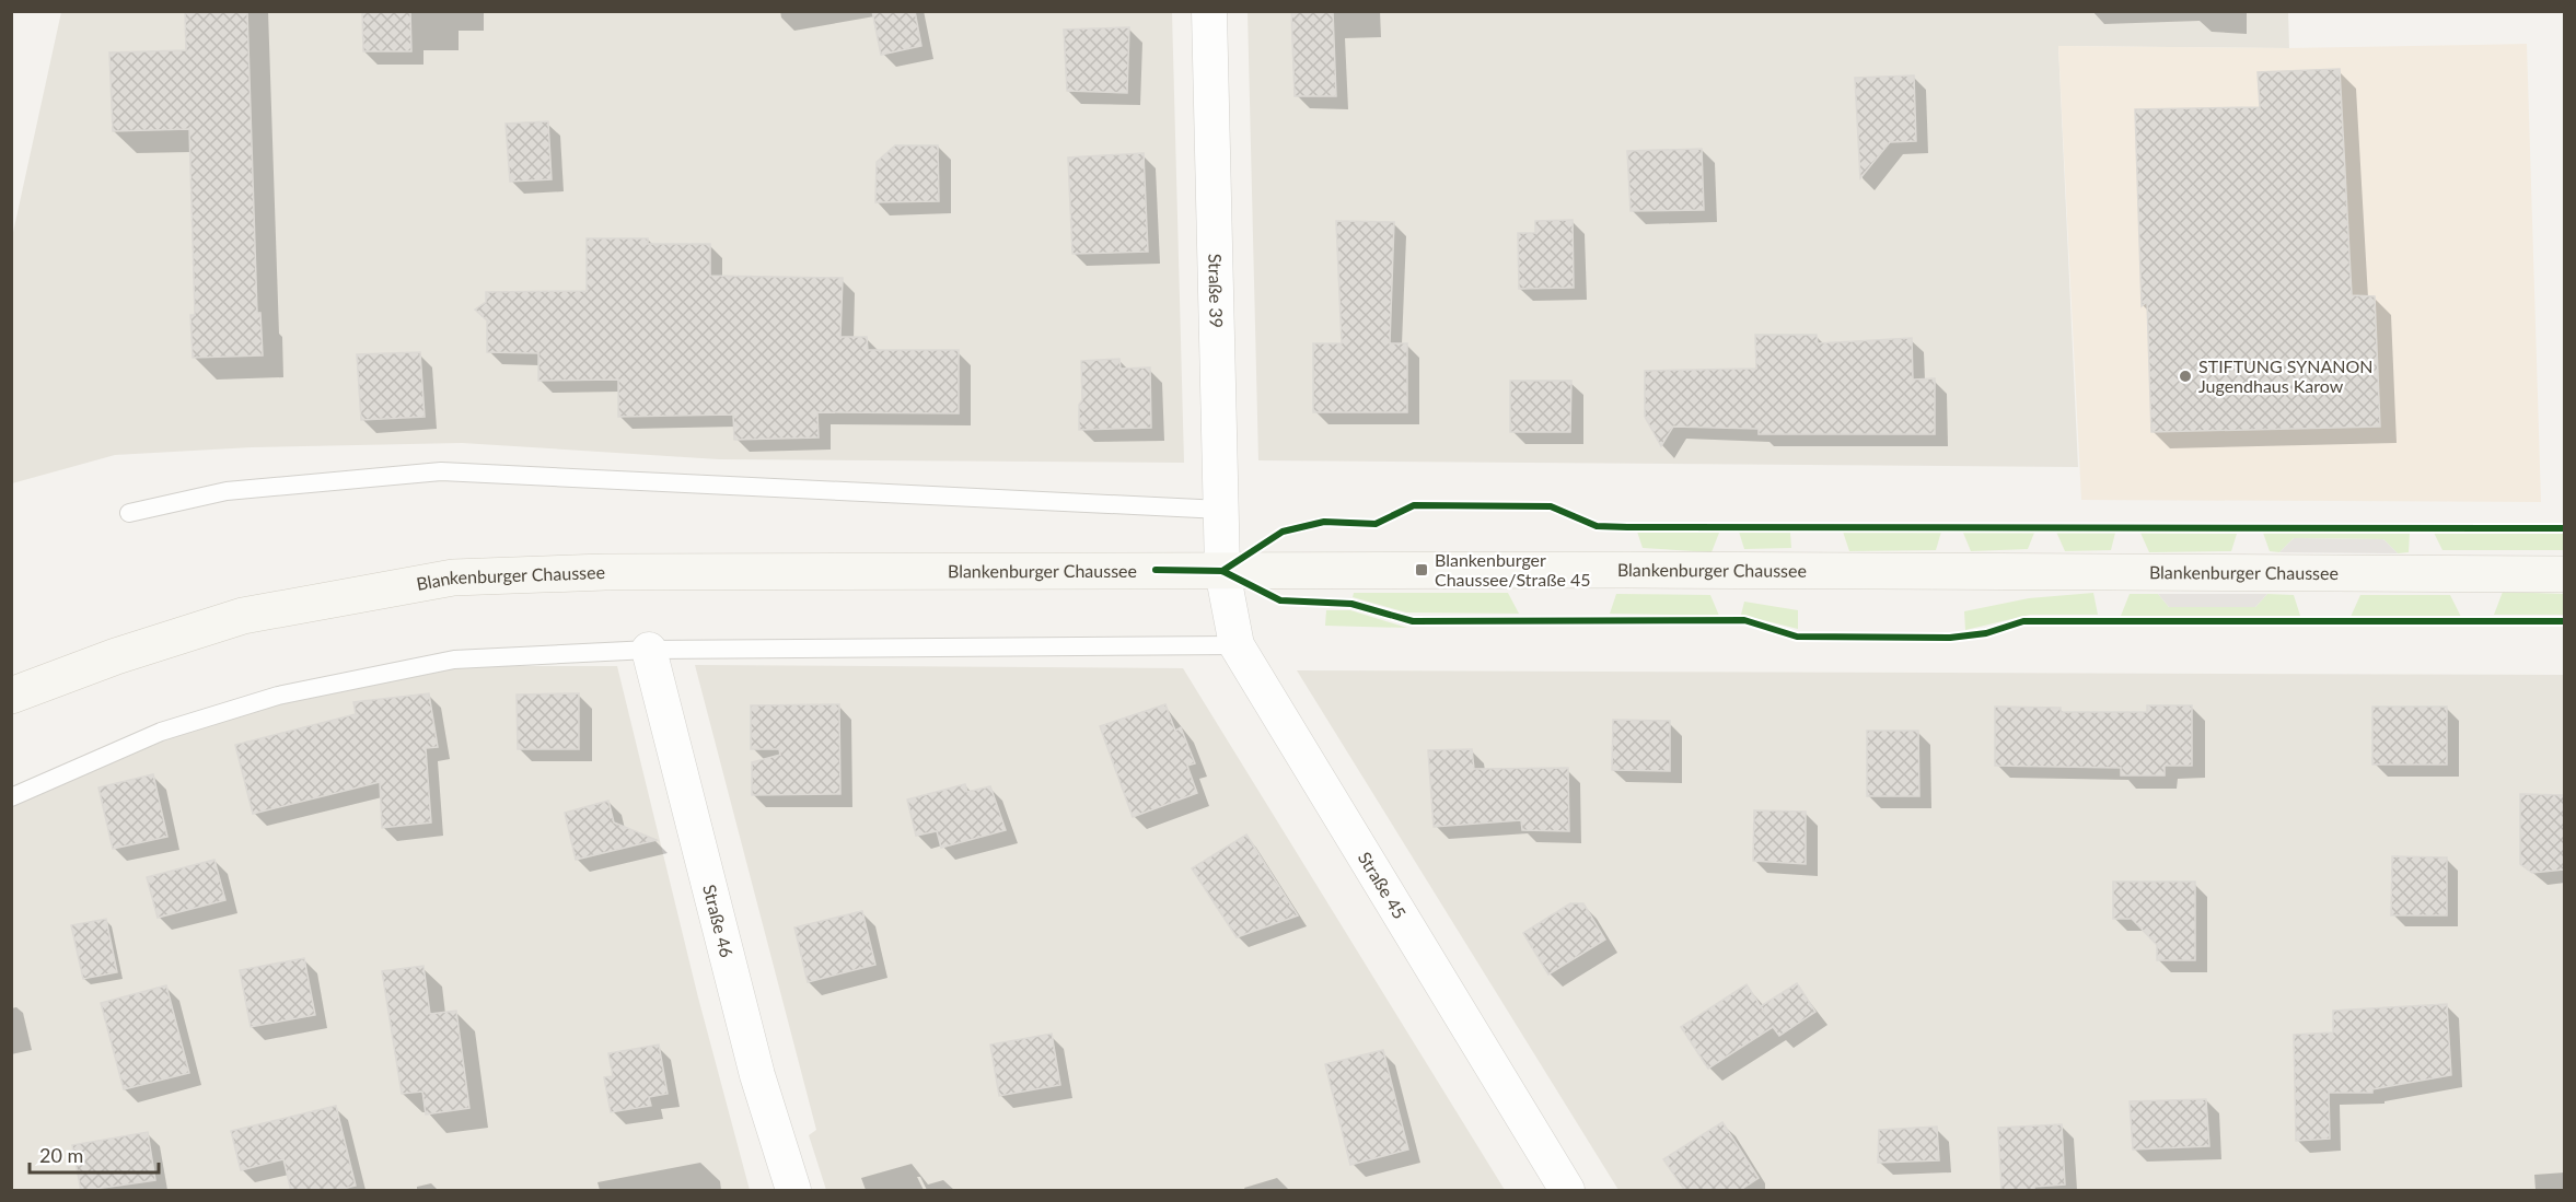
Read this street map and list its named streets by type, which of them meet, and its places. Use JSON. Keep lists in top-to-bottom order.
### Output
{
  "streets": {
    "main road": ["Blankenburger Chaussee"],
    "street": ["Straße 39", "Straße 45", "Straße 46"]
  },
  "crossings": [
    ["Straße 39", "Blankenburger Chaussee"],
    ["Straße 39", "Straße 45"],
    ["Blankenburger Chaussee", "Straße 45"]
  ],
  "places": {
    "other": ["STIFTUNG SYNANON Jugendhaus Karow"],
    "transit": ["Blankenburger Chaussee/Straße 45"]
  },
  "scale_bar": "20 m"
}
